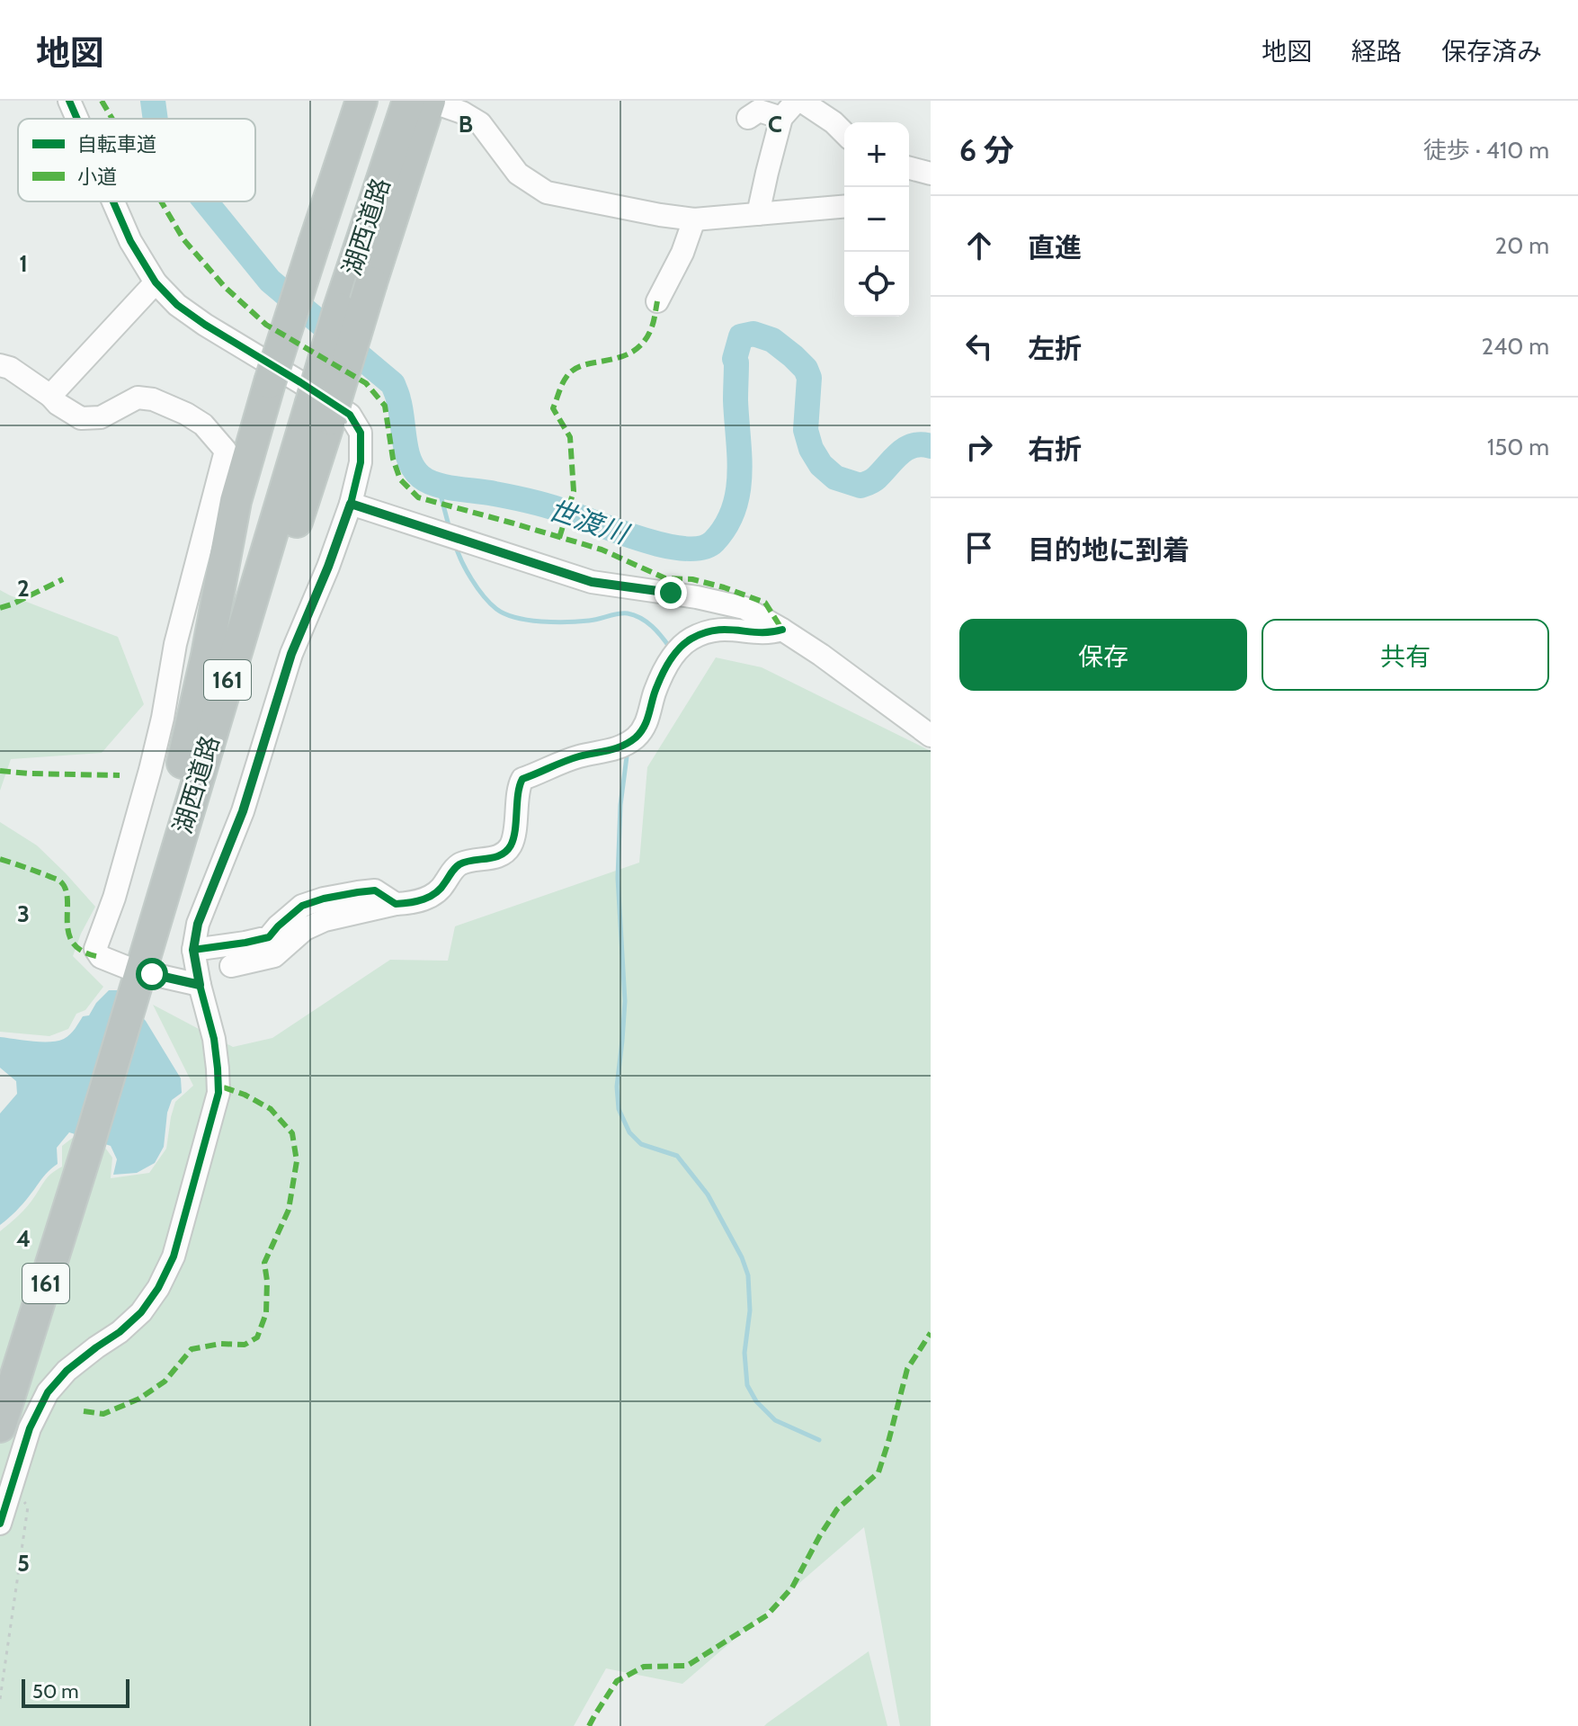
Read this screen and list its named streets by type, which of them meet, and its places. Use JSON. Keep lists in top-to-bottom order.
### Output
{
  "streets": {
    "highway": ["湖西道路", "161"]
  },
  "water": ["世渡川"],
  "legend": ["自転車道", "小道"],
  "scale_bar": "50 m",
  "page": {
    "header": "地図",
    "nav": ["地図", "経路", "保存済み"],
    "heading": ["6 分", "徒歩 · 410 m"],
    "map_buttons": ["+", "−"],
    "list": [
      ["直進", "20 m"],
      ["左折", "240 m"],
      ["右折", "150 m"],
      "目的地に到着"
    ],
    "buttons": ["保存", "共有"],
    "scale": "50 m"
  },
  "grid": {
    "columns": ["B", "C"],
    "rows": [
      "1",
      "2",
      "3",
      "4",
      "5"
    ]
  }
}
